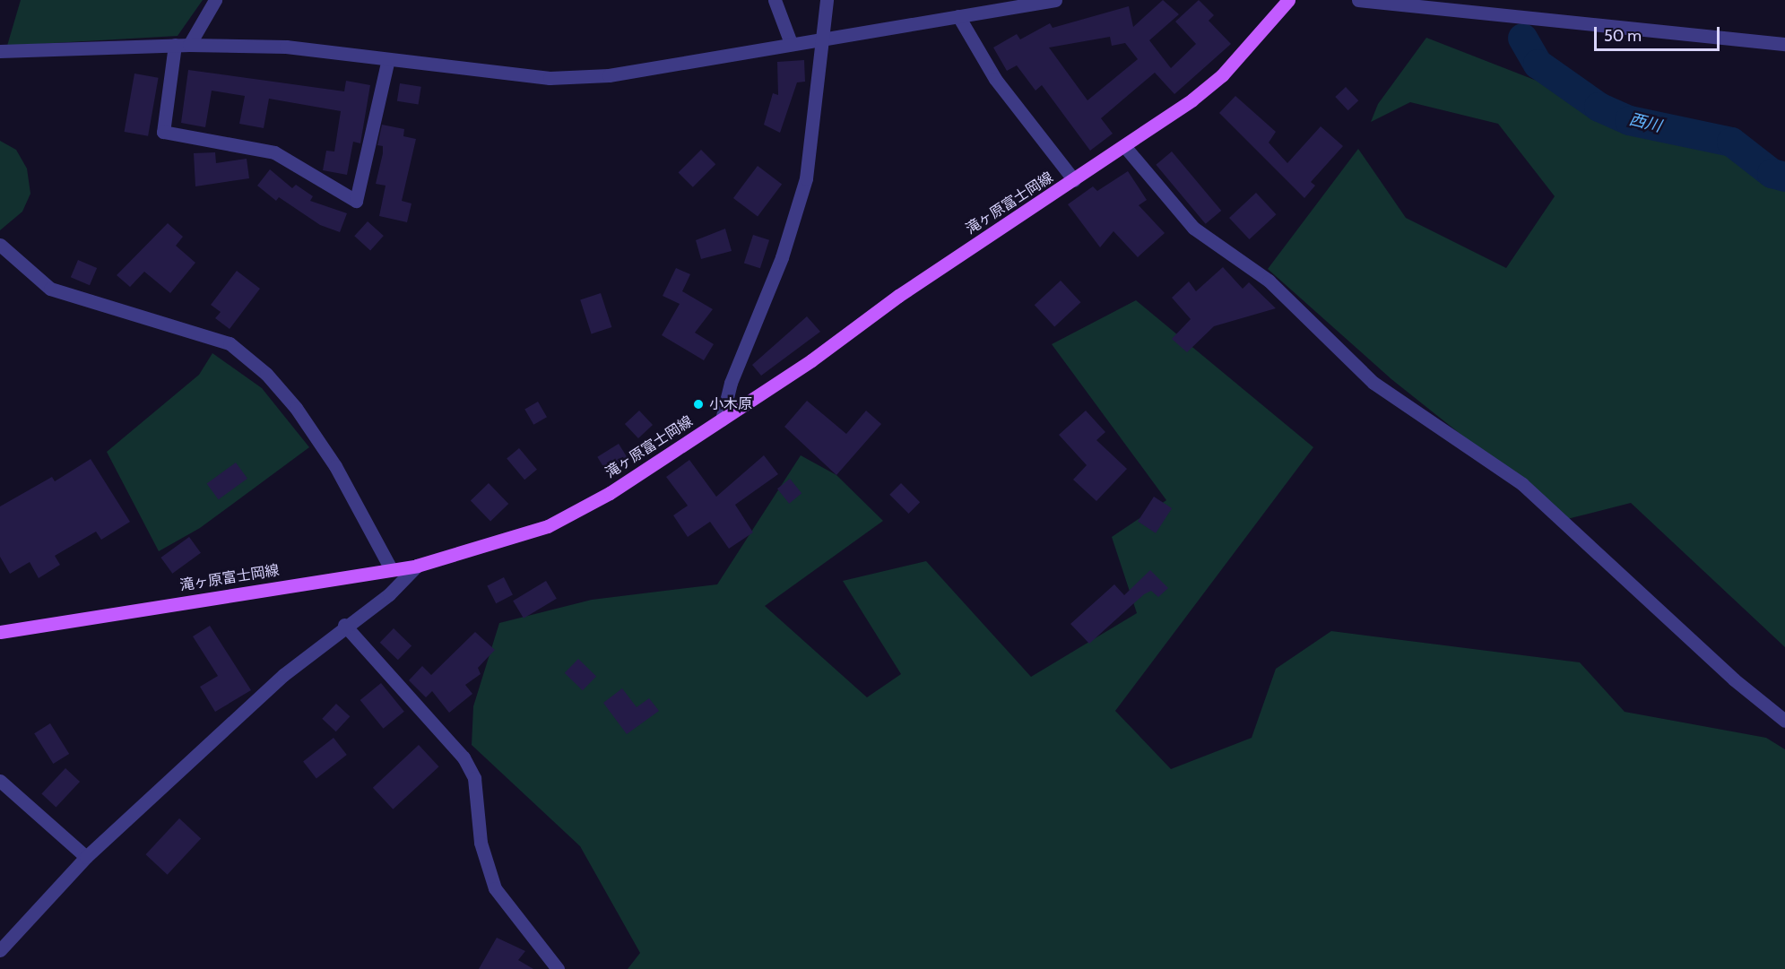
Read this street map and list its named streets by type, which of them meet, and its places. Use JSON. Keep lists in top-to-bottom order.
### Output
{
  "streets": {
    "main road": ["滝ヶ原富士岡線"]
  },
  "water": ["西川"],
  "places": ["小木原"],
  "scale_bar": "50 m"
}
